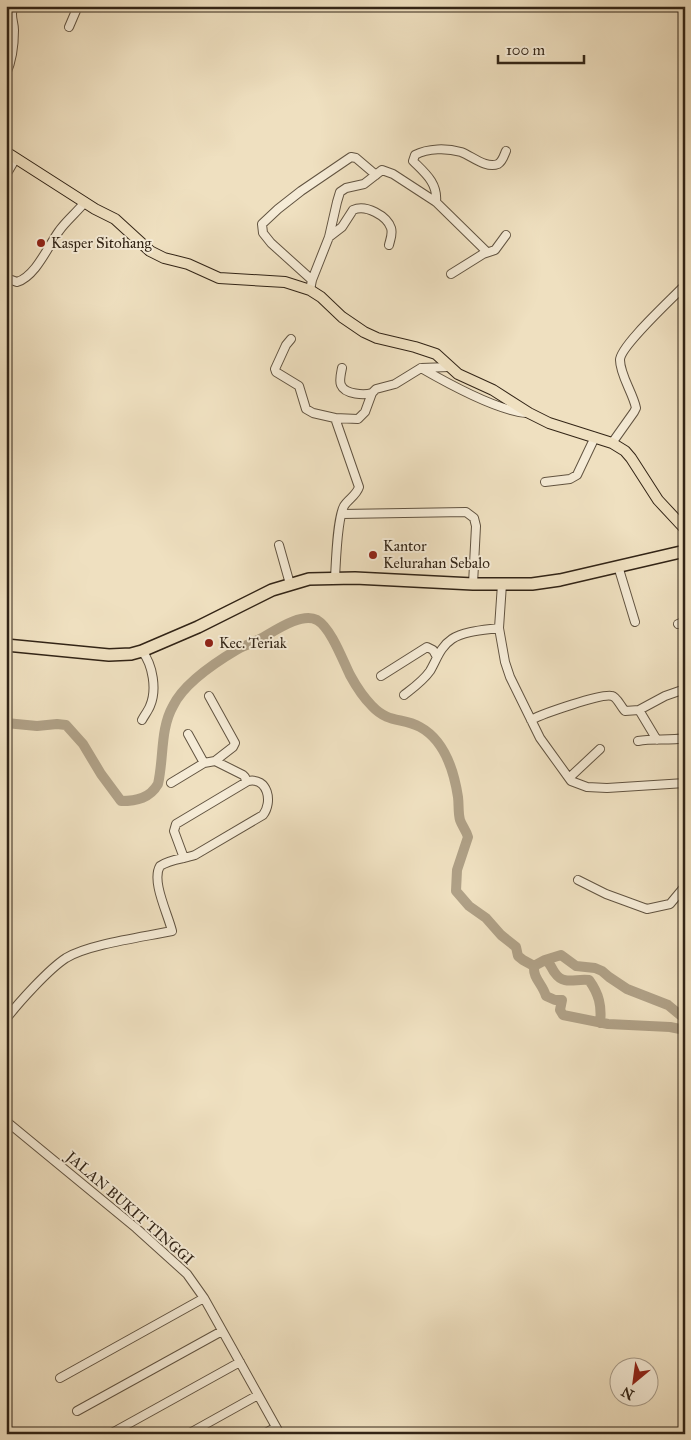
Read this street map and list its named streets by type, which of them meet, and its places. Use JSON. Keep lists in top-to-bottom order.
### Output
{
  "streets": {
    "street": ["JALAN BUKIT TINGGI"]
  },
  "places": ["Kasper Sitohang", "Kantor Kelurahan Sebalo", "Kec. Teriak"],
  "scale_bar": "100 m",
  "north": "bottom left"
}
